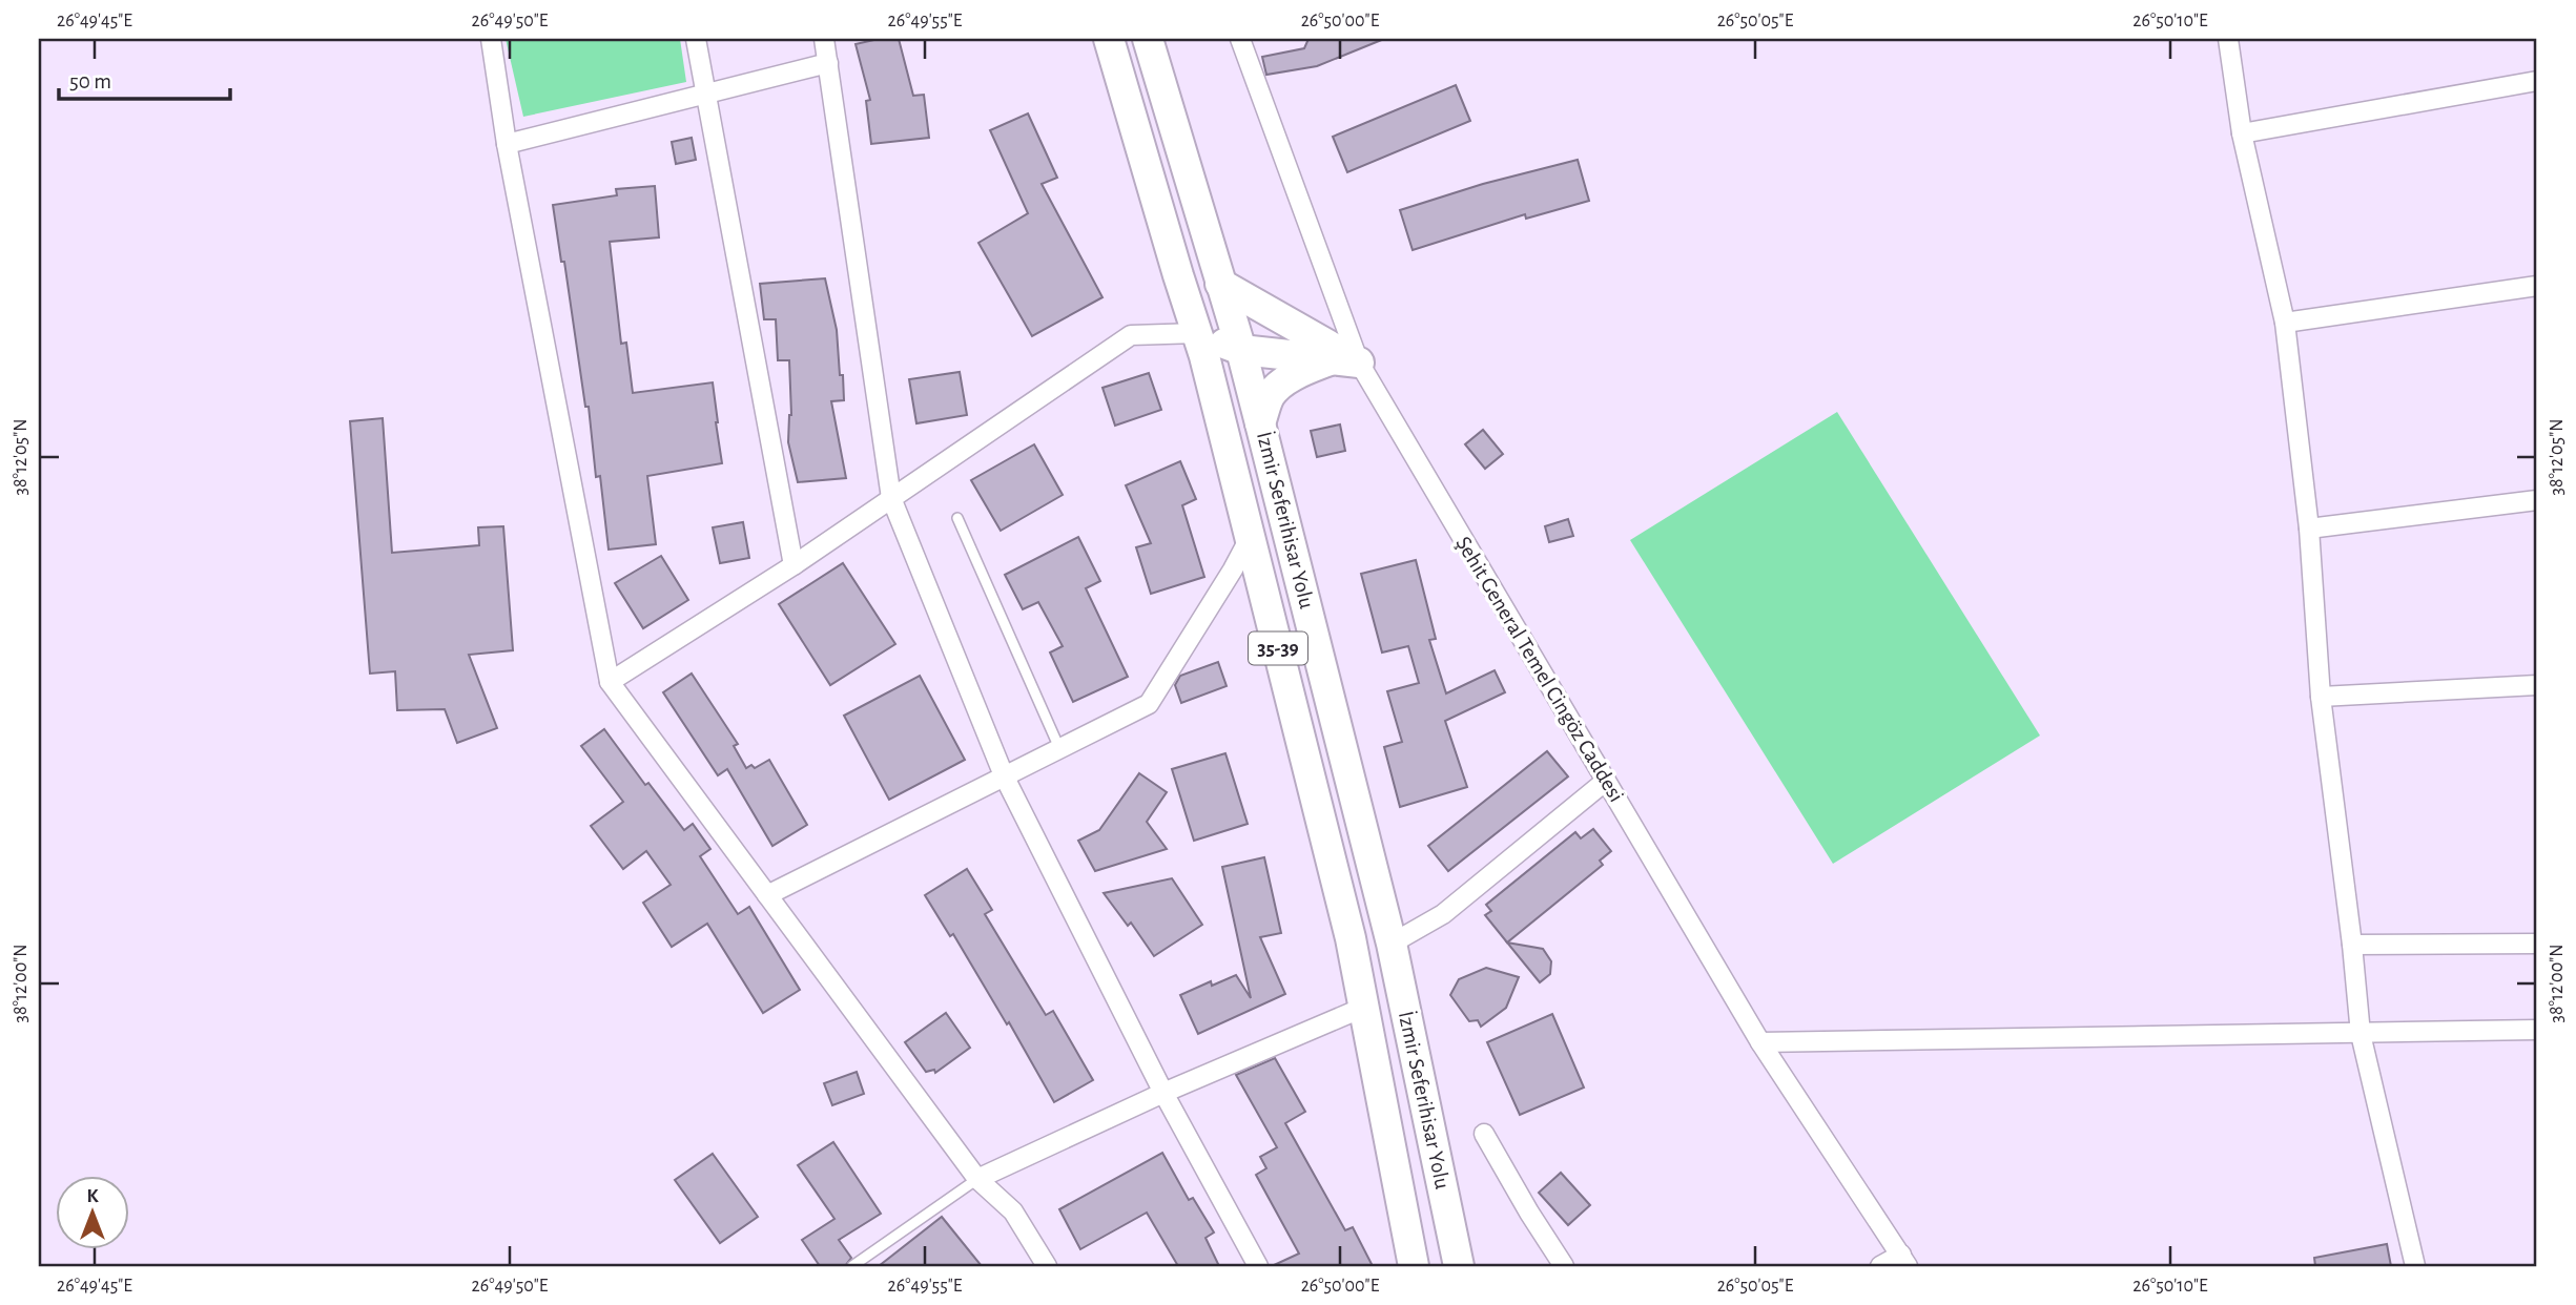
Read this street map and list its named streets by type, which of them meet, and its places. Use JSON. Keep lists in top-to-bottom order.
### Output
{
  "streets": {
    "main road": ["İzmir Seferihisar Yolu", "35-39"],
    "street": ["Şehit General Temel Cingöz Caddesi"]
  },
  "scale_bar": "50 m",
  "north": "top",
  "coordinates": [
    "26°49'45\"E",
    "26°49'50\"E",
    "26°49'55\"E",
    "26°50'00\"E",
    "26°50'05\"E",
    "26°50'10\"E",
    "38°12'05\"N",
    "38°12'00\"N"
  ]
}
